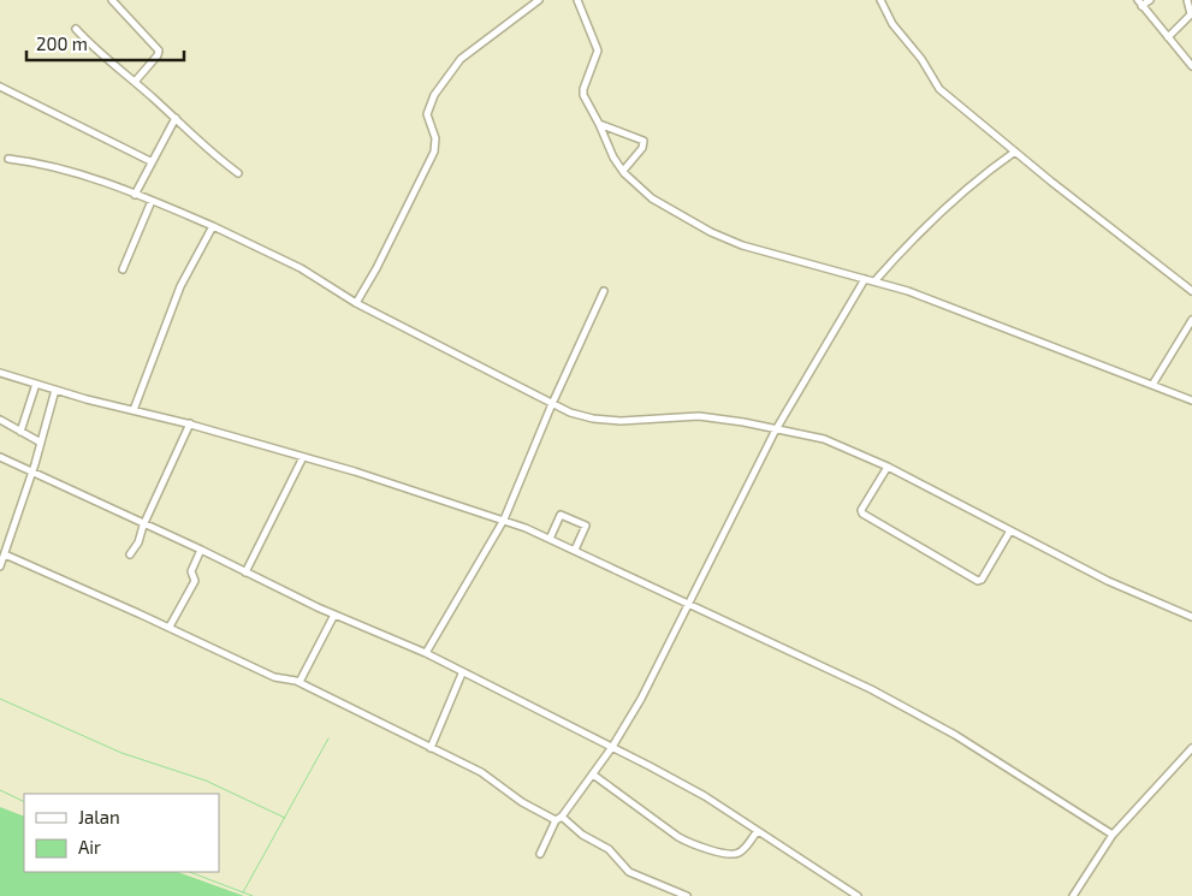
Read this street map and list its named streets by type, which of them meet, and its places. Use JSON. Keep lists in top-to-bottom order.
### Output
{
  "legend": ["Jalan", "Air"],
  "scale_bar": "200 m"
}
